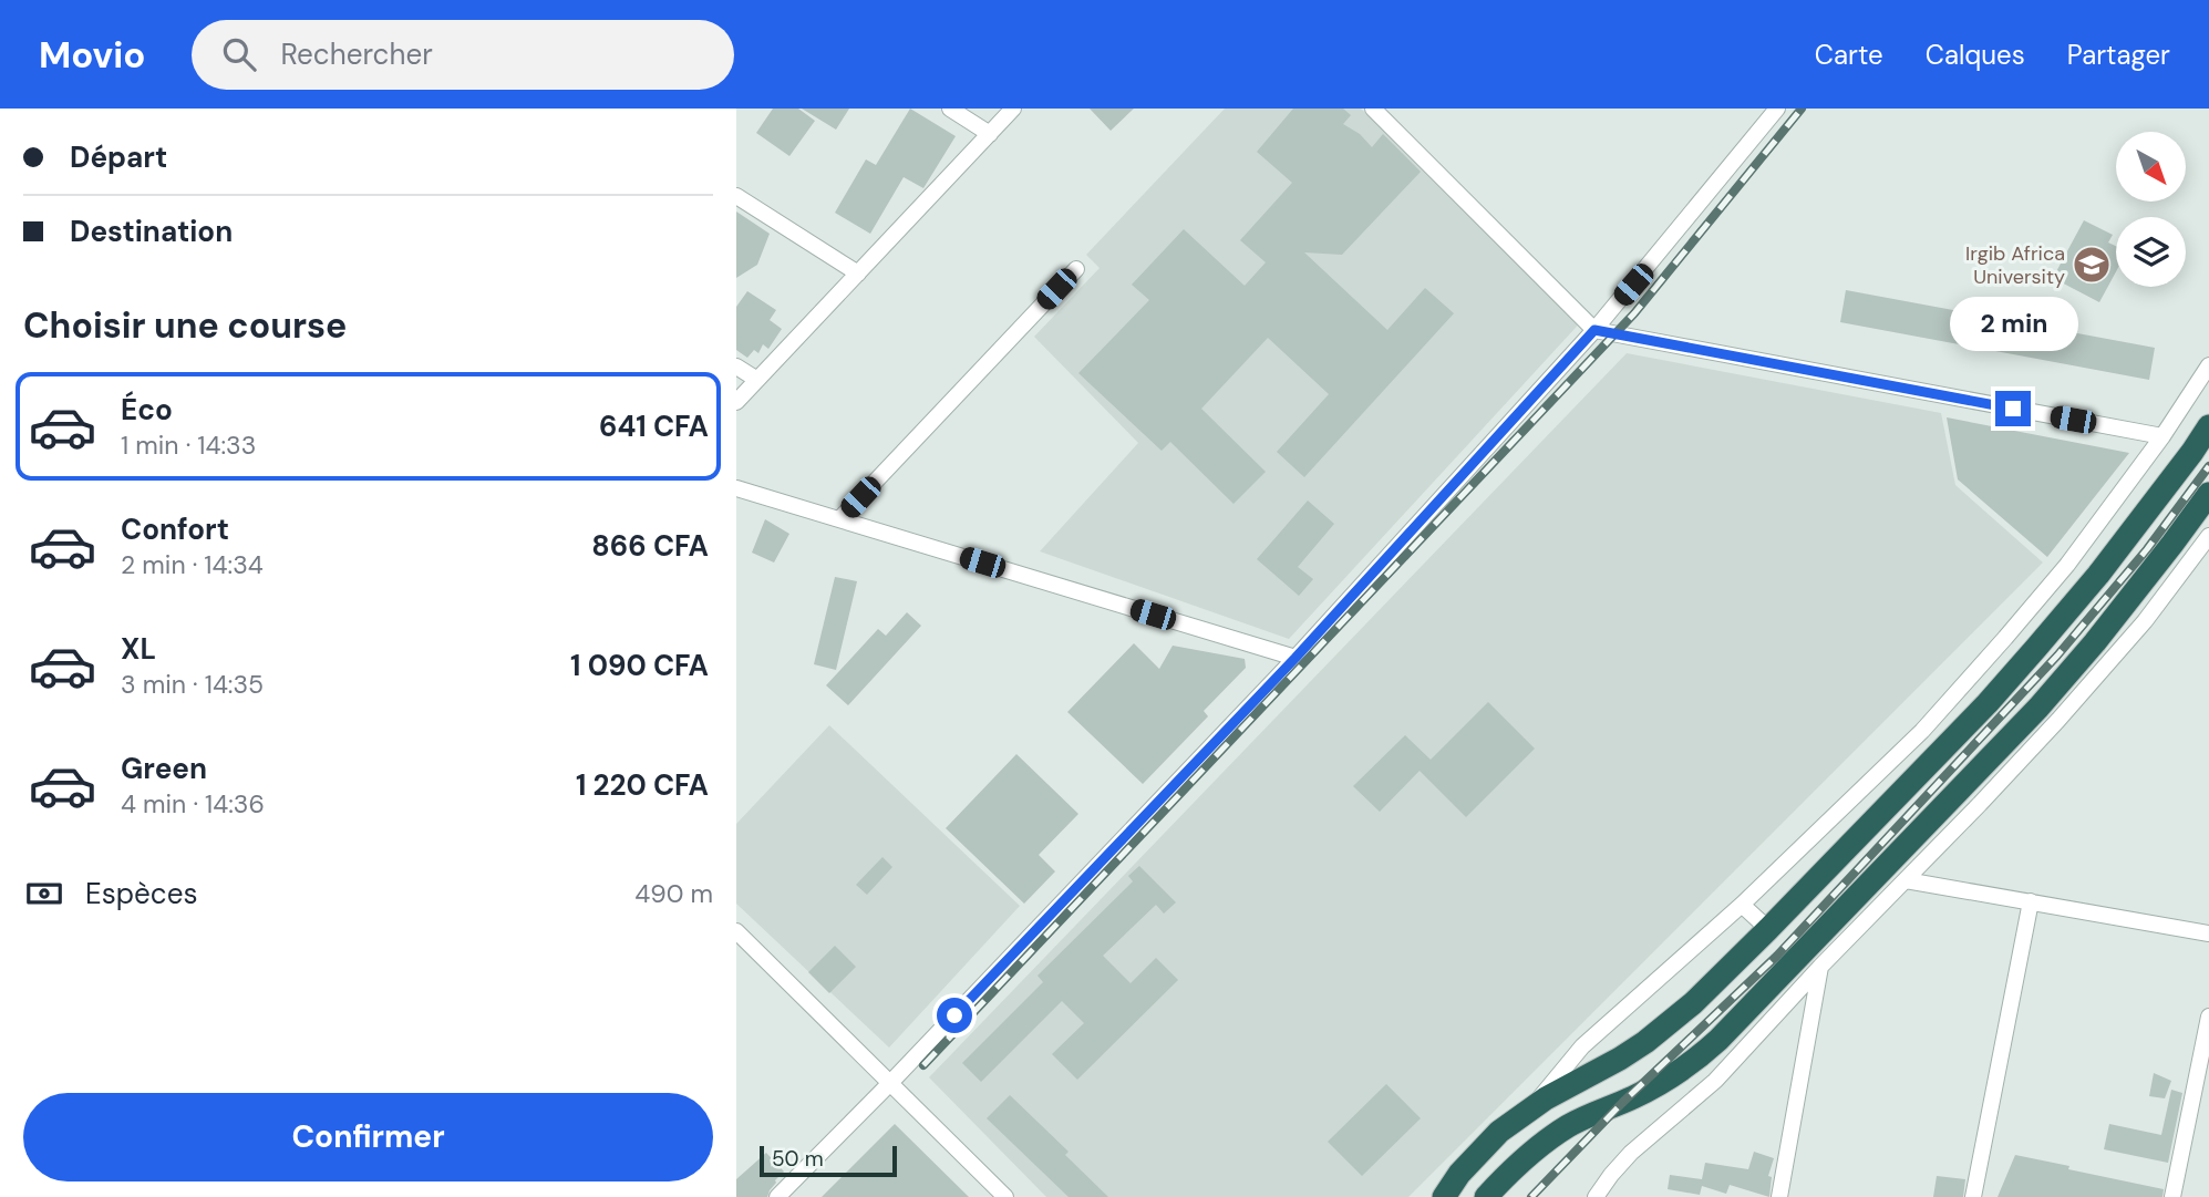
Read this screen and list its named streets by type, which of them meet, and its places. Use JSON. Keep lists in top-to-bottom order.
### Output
{
  "places": {
    "school or university": ["Irgib Africa University"]
  },
  "scale_bar": "50 m",
  "north": "bottom right",
  "page": {
    "header": "Movio",
    "search": "Rechercher",
    "nav": ["Carte", "Calques", "Partager"],
    "banner": ["Départ", "Destination"],
    "heading": "Choisir une course",
    "bubble": "2 min",
    "list": [
      {
        "name": "Éco",
        "note": "1 min · 14:33",
        "value": "641 CFA"
      },
      {
        "name": "Confort",
        "note": "2 min · 14:34",
        "value": "866 CFA"
      },
      {
        "name": "XL",
        "note": "3 min · 14:35",
        "value": "1 090 CFA"
      },
      {
        "name": "Green",
        "note": "4 min · 14:36",
        "value": "1 220 CFA"
      }
    ],
    "pay": ["Espèces", "490 m"],
    "buttons": "Confirmer",
    "scale": "50 m"
  }
}
